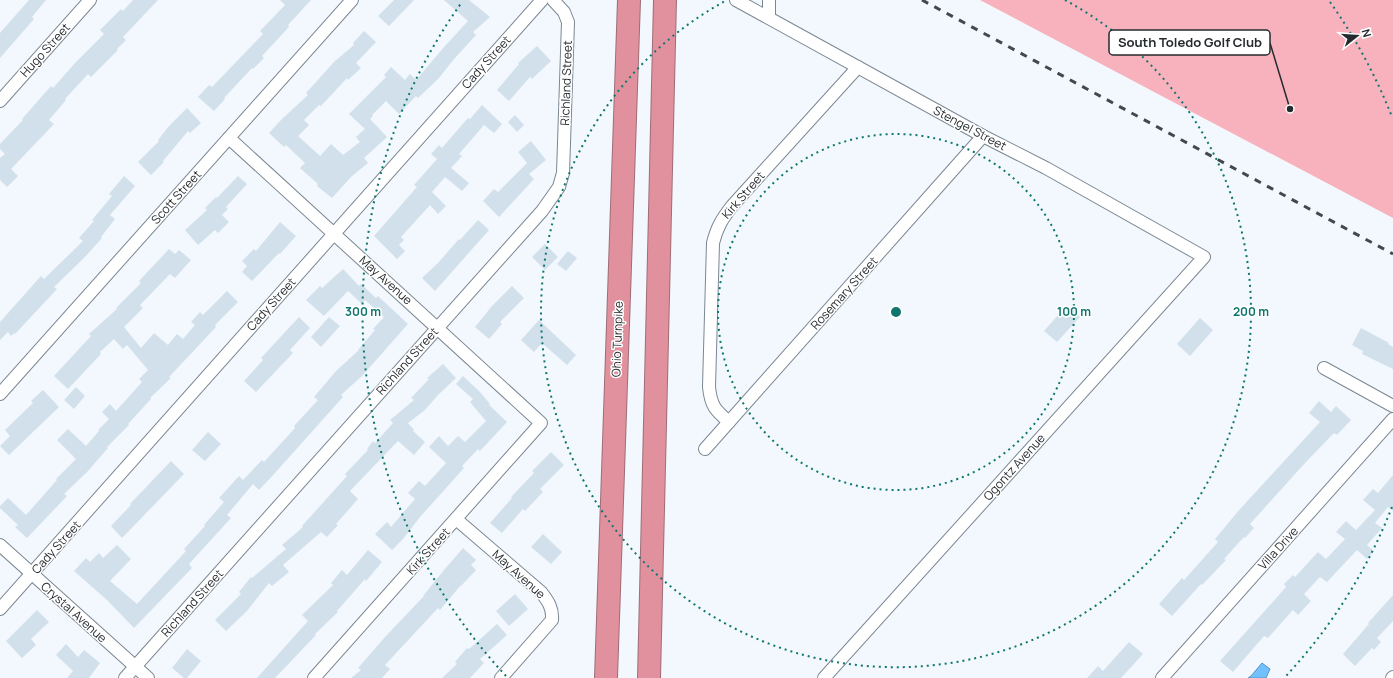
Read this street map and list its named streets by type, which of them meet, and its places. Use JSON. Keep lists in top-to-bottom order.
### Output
{
  "streets": {
    "highway": ["Ohio Turnpike"],
    "street": [
      "Hugo Street",
      "Cady Street",
      "Richland Street",
      "Stengel Street",
      "Kirk Street",
      "Scott Street",
      "May Avenue",
      "Rosemary Street",
      "Ogontz Avenue",
      "Villa Drive",
      "Crystal Avenue"
    ]
  },
  "crossings": [
    ["Cady Street", "May Avenue"],
    ["Cady Street", "Crystal Avenue"],
    ["Richland Street", "May Avenue"],
    ["Richland Street", "Crystal Avenue"],
    ["Stengel Street", "Kirk Street"],
    ["Stengel Street", "Rosemary Street"],
    ["Stengel Street", "Ogontz Avenue"],
    ["Kirk Street", "May Avenue"],
    ["Kirk Street", "Rosemary Street"],
    ["Scott Street", "May Avenue"]
  ],
  "places": ["South Toledo Golf Club"],
  "north": "right",
  "rings": ["100 m", "200 m", "300 m"]
}
